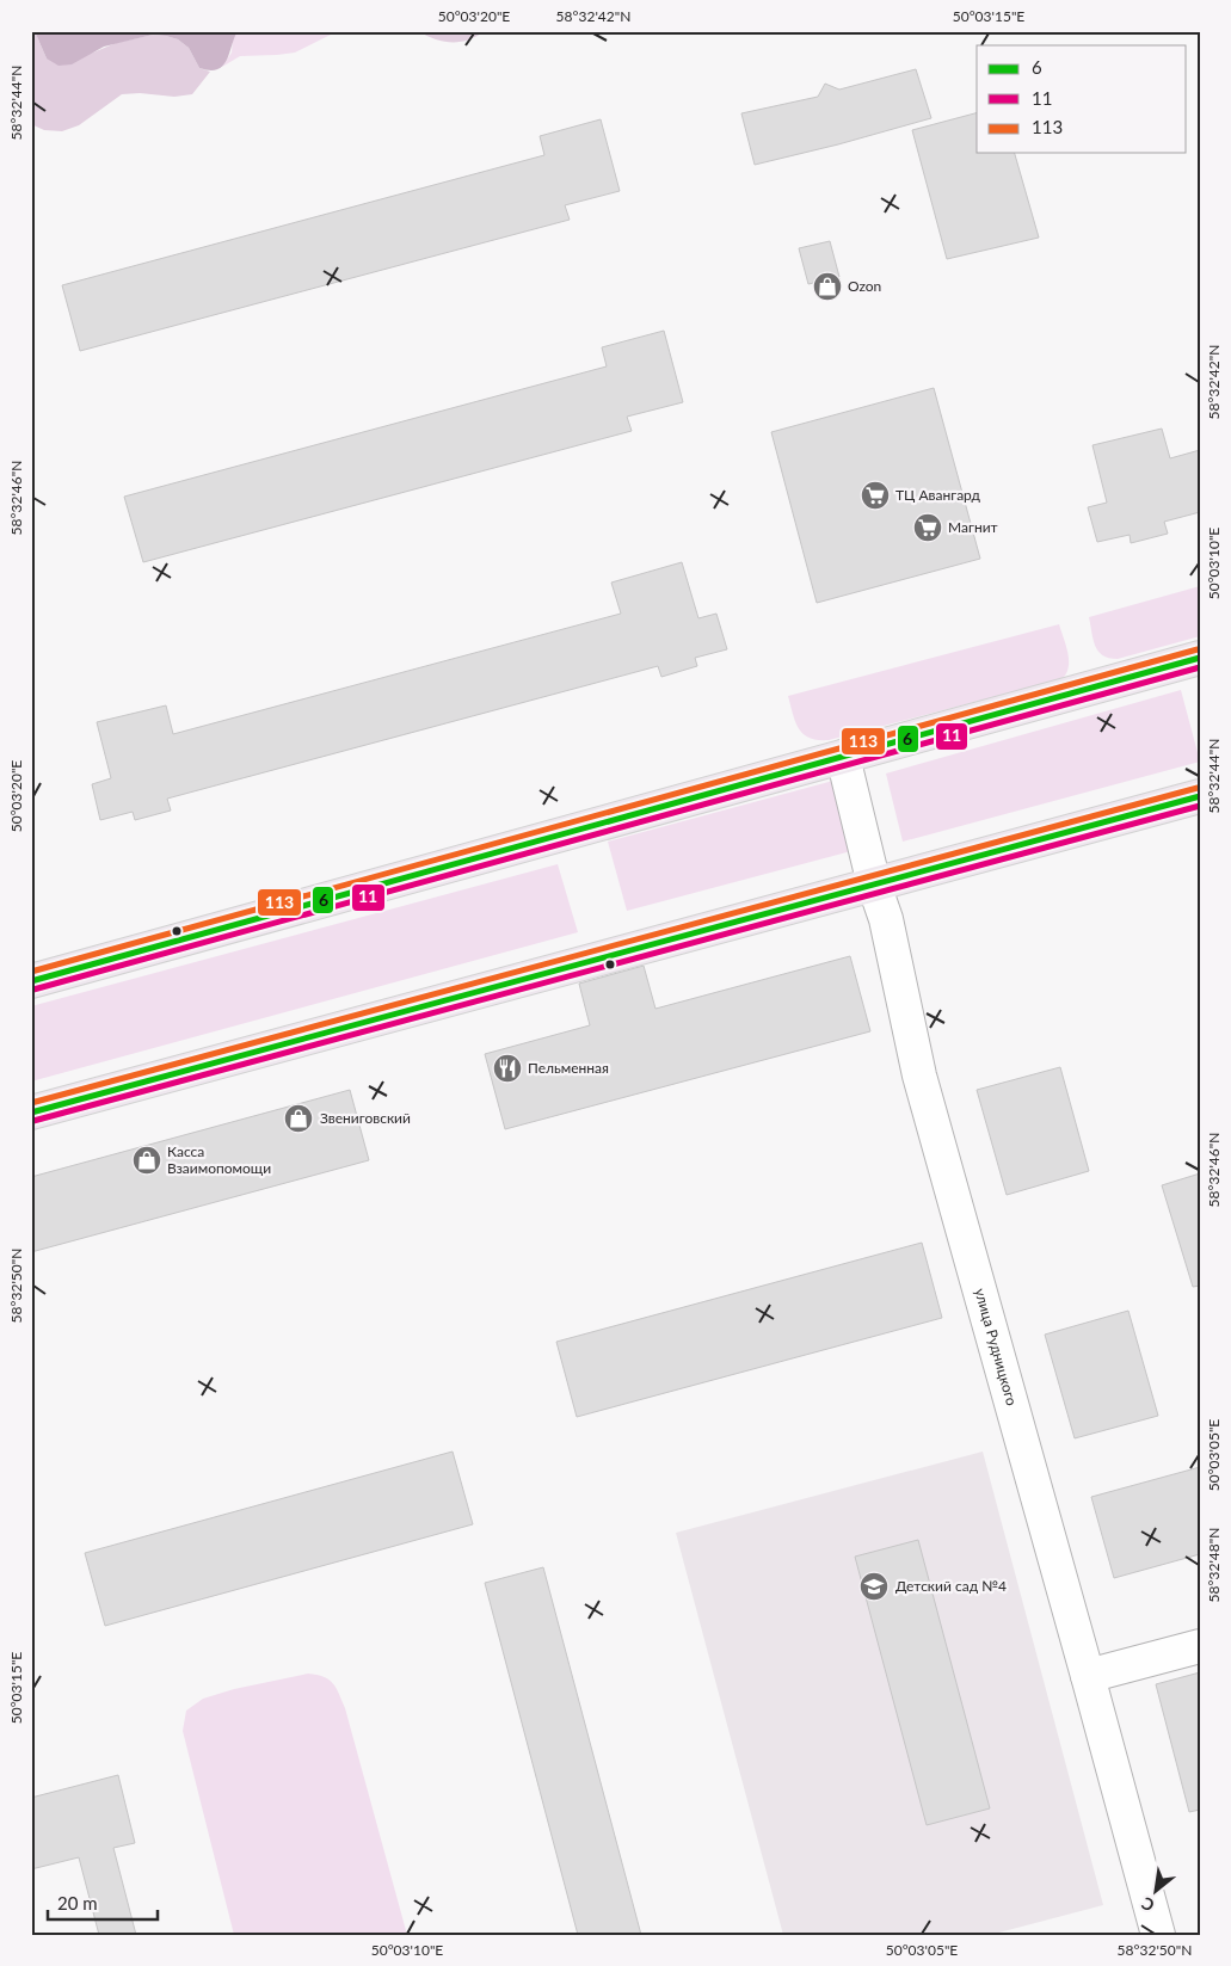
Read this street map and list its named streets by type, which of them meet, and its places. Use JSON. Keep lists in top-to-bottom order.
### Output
{
  "streets": {
    "street": ["улица Рудницкого"]
  },
  "places": {
    "shop": ["Ozon", "Звениговский", "Касса Взаимопомощи"],
    "supermarket": ["ТЦ Авангард", "Магнит"],
    "restaurant": ["Пельменная"],
    "school or university": ["Детский сад №4"]
  },
  "lines": ["transit line 113", "transit line 6", "transit line 11"],
  "legend": ["6", "11", "113"],
  "scale_bar": "20 m",
  "north": "bottom left",
  "coordinates": [
    "50°03'20\"E",
    "58°32'42\"N",
    "50°03'15\"E",
    "58°32'44\"N",
    "58°32'46\"N",
    "50°03'10\"E",
    "58°32'50\"N",
    "50°03'05\"E",
    "58°32'48\"N"
  ]
}
